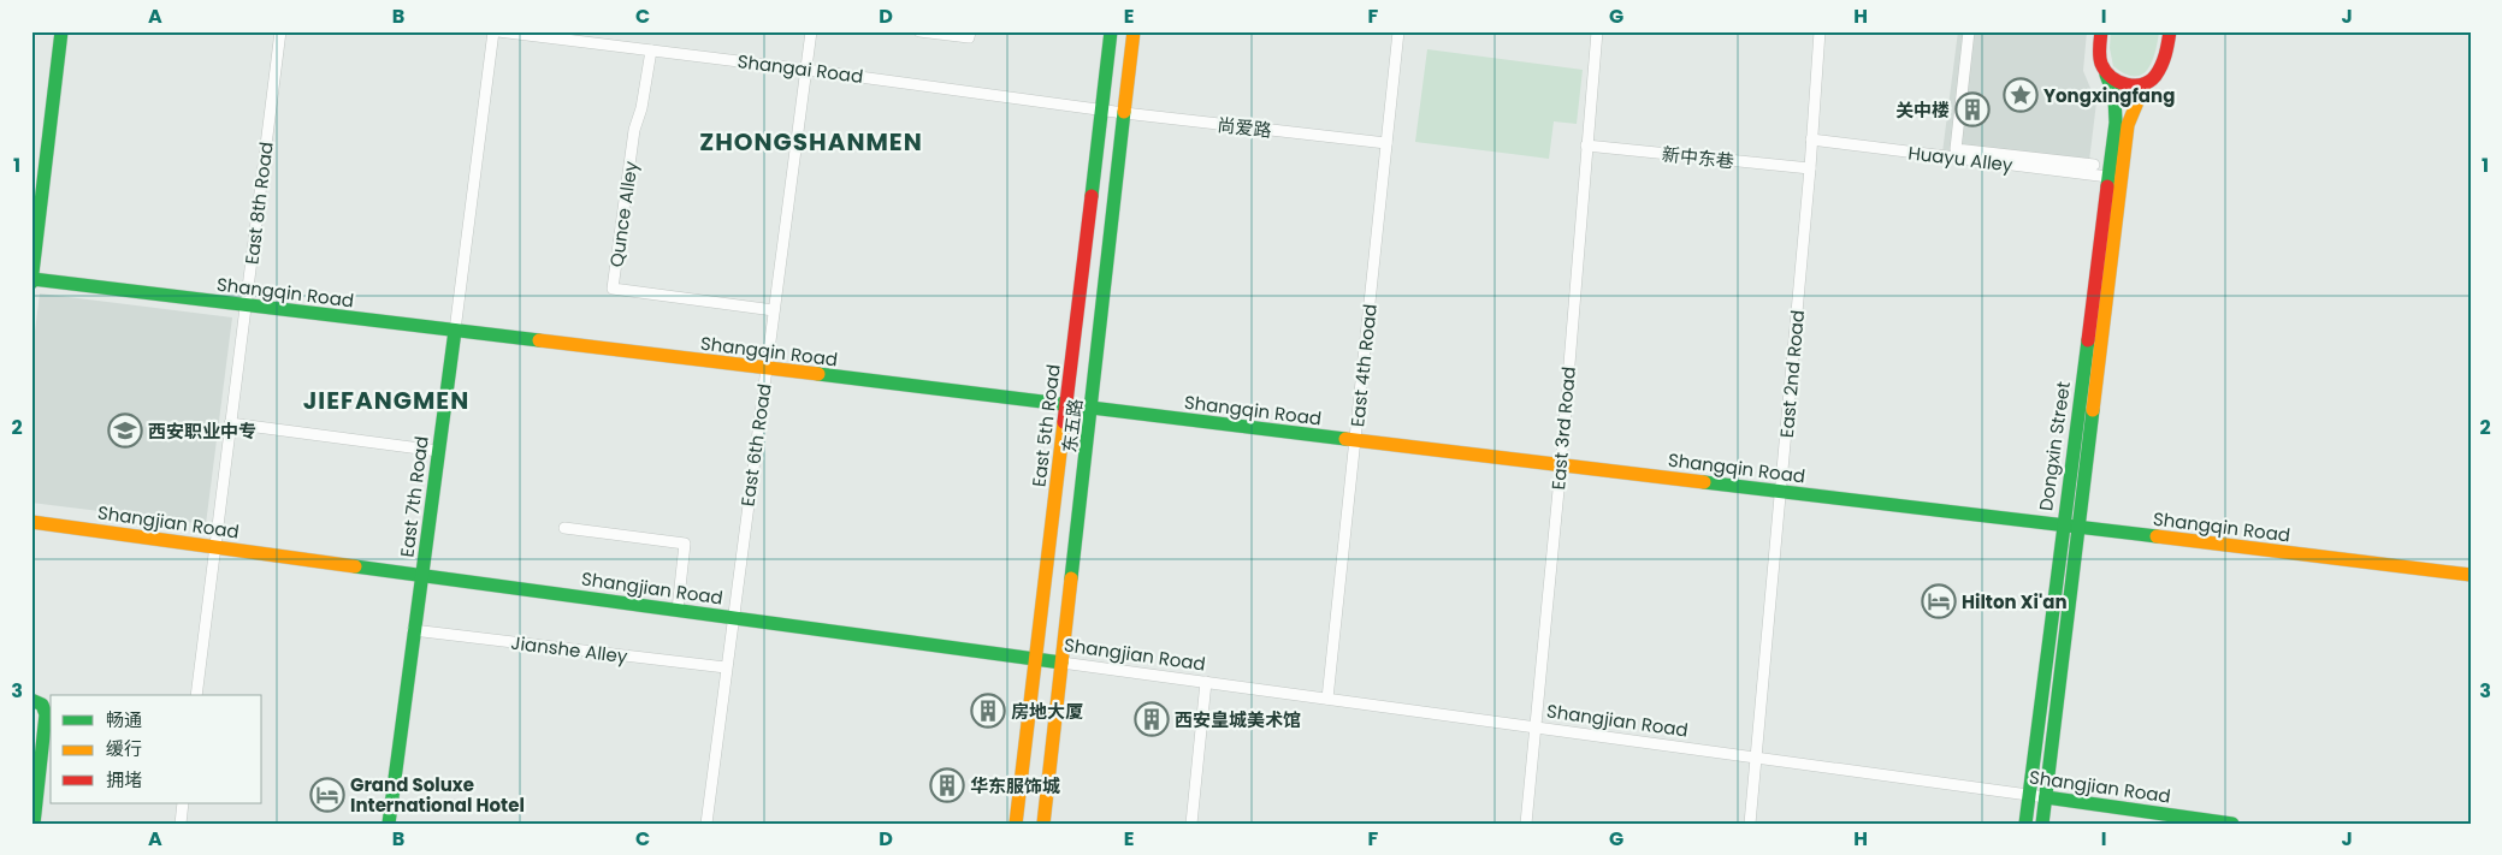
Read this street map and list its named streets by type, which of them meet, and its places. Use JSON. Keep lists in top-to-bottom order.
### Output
{
  "streets": {
    "street": [
      "Shangai Road",
      "尚爱路",
      "新中东巷",
      "Huayu Alley",
      "East 8th Road",
      "Qunce Alley",
      "Shangqin Road",
      "East 4th Road",
      "East 2nd Road",
      "East 5th Road",
      "东五路",
      "East 3rd Road",
      "East 6th Road",
      "Dongxin Street",
      "East 7th Road",
      "Shangjian Road",
      "Jianshe Alley"
    ]
  },
  "crossings": [
    ["Shangai Road", "尚爱路"],
    ["Shangai Road", "Qunce Alley"],
    ["Shangai Road", "East 5th Road"],
    ["Shangai Road", "East 6th Road"],
    ["Shangai Road", "East 7th Road"],
    ["尚爱路", "East 4th Road"],
    ["尚爱路", "East 5th Road"],
    ["尚爱路", "东五路"],
    ["新中东巷", "East 2nd Road"],
    ["新中东巷", "East 3rd Road"],
    ["Huayu Alley", "East 2nd Road"],
    ["Huayu Alley", "Dongxin Street"],
    ["East 8th Road", "Shangqin Road"],
    ["East 8th Road", "Shangjian Road"],
    ["Qunce Alley", "East 6th Road"],
    ["Shangqin Road", "East 4th Road"],
    ["Shangqin Road", "East 2nd Road"],
    ["Shangqin Road", "East 5th Road"],
    ["Shangqin Road", "东五路"],
    ["Shangqin Road", "East 3rd Road"],
    ["Shangqin Road", "East 6th Road"],
    ["Shangqin Road", "Dongxin Street"],
    ["Shangqin Road", "East 7th Road"],
    ["East 4th Road", "Shangjian Road"],
    ["East 2nd Road", "Shangjian Road"],
    ["East 5th Road", "Shangjian Road"],
    ["东五路", "Shangjian Road"],
    ["East 3rd Road", "Shangjian Road"],
    ["East 6th Road", "Shangjian Road"],
    ["East 6th Road", "Jianshe Alley"],
    ["Dongxin Street", "Shangjian Road"],
    ["East 7th Road", "Shangjian Road"],
    ["East 7th Road", "Jianshe Alley"]
  ],
  "districts": ["ZHONGSHANMEN", "JIEFANGMEN"],
  "places": {
    "place": ["Yongxingfang"],
    "building": [
      "关中楼",
      "房地大厦",
      "西安皇城美术馆",
      "华东服饰城"
    ],
    "school or university": ["西安职业中专"],
    "hotel": ["Hilton Xi'an", "Grand Soluxe International Hotel"]
  },
  "legend": ["畅通", "缓行", "拥堵"],
  "grid": {
    "columns": [
      "A",
      "B",
      "C",
      "D",
      "E",
      "F",
      "G",
      "H",
      "I",
      "J"
    ],
    "rows": ["1", "2", "3"]
  }
}
